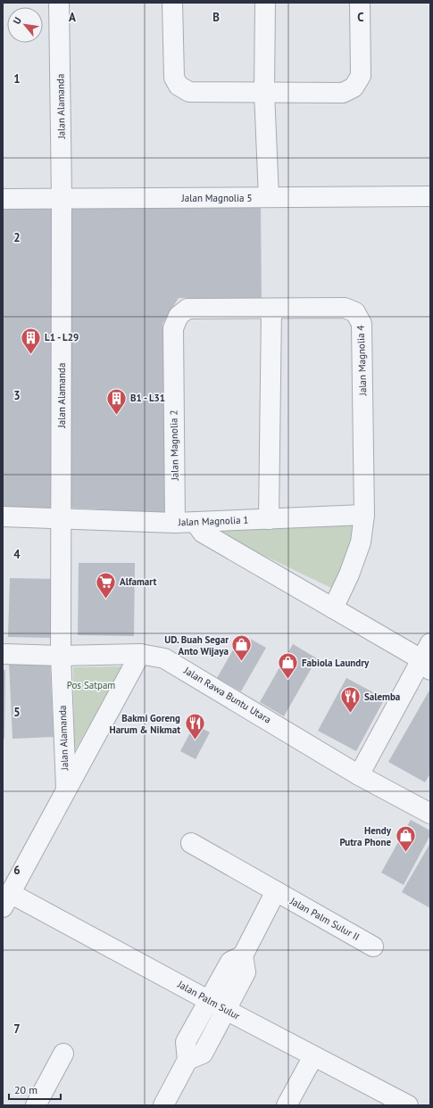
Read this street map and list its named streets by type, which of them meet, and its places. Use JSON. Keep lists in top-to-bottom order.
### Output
{
  "streets": {
    "street": [
      "Jalan Alamanda",
      "Jalan Magnolia 5",
      "Jalan Magnolia 4",
      "Jalan Magnolia 2",
      "Jalan Magnolia 1",
      "Jalan Rawa Buntu Utara",
      "Jalan Palm Sulur II",
      "Jalan Palm Sulur"
    ]
  },
  "crossings": [
    ["Jalan Alamanda", "Jalan Magnolia 5"],
    ["Jalan Alamanda", "Jalan Magnolia 1"],
    ["Jalan Alamanda", "Jalan Rawa Buntu Utara"],
    ["Jalan Magnolia 4", "Jalan Magnolia 2"],
    ["Jalan Magnolia 4", "Jalan Magnolia 1"],
    ["Jalan Magnolia 2", "Jalan Magnolia 1"]
  ],
  "parks": ["Pos Satpam"],
  "places": {
    "building": ["L1 - L29", "B1 - L31"],
    "supermarket": ["Alfamart"],
    "shop": ["UD. Buah Segar Anto Wijaya", "Fabiola Laundry", "Hendy Putra Phone"],
    "restaurant": ["Salemba", "Bakmi Goreng Harum & Nikmat"]
  },
  "scale_bar": "20 m",
  "north": "top left",
  "grid": {
    "columns": ["A", "B", "C"],
    "rows": [
      "1",
      "2",
      "3",
      "4",
      "5",
      "6",
      "7"
    ]
  }
}
